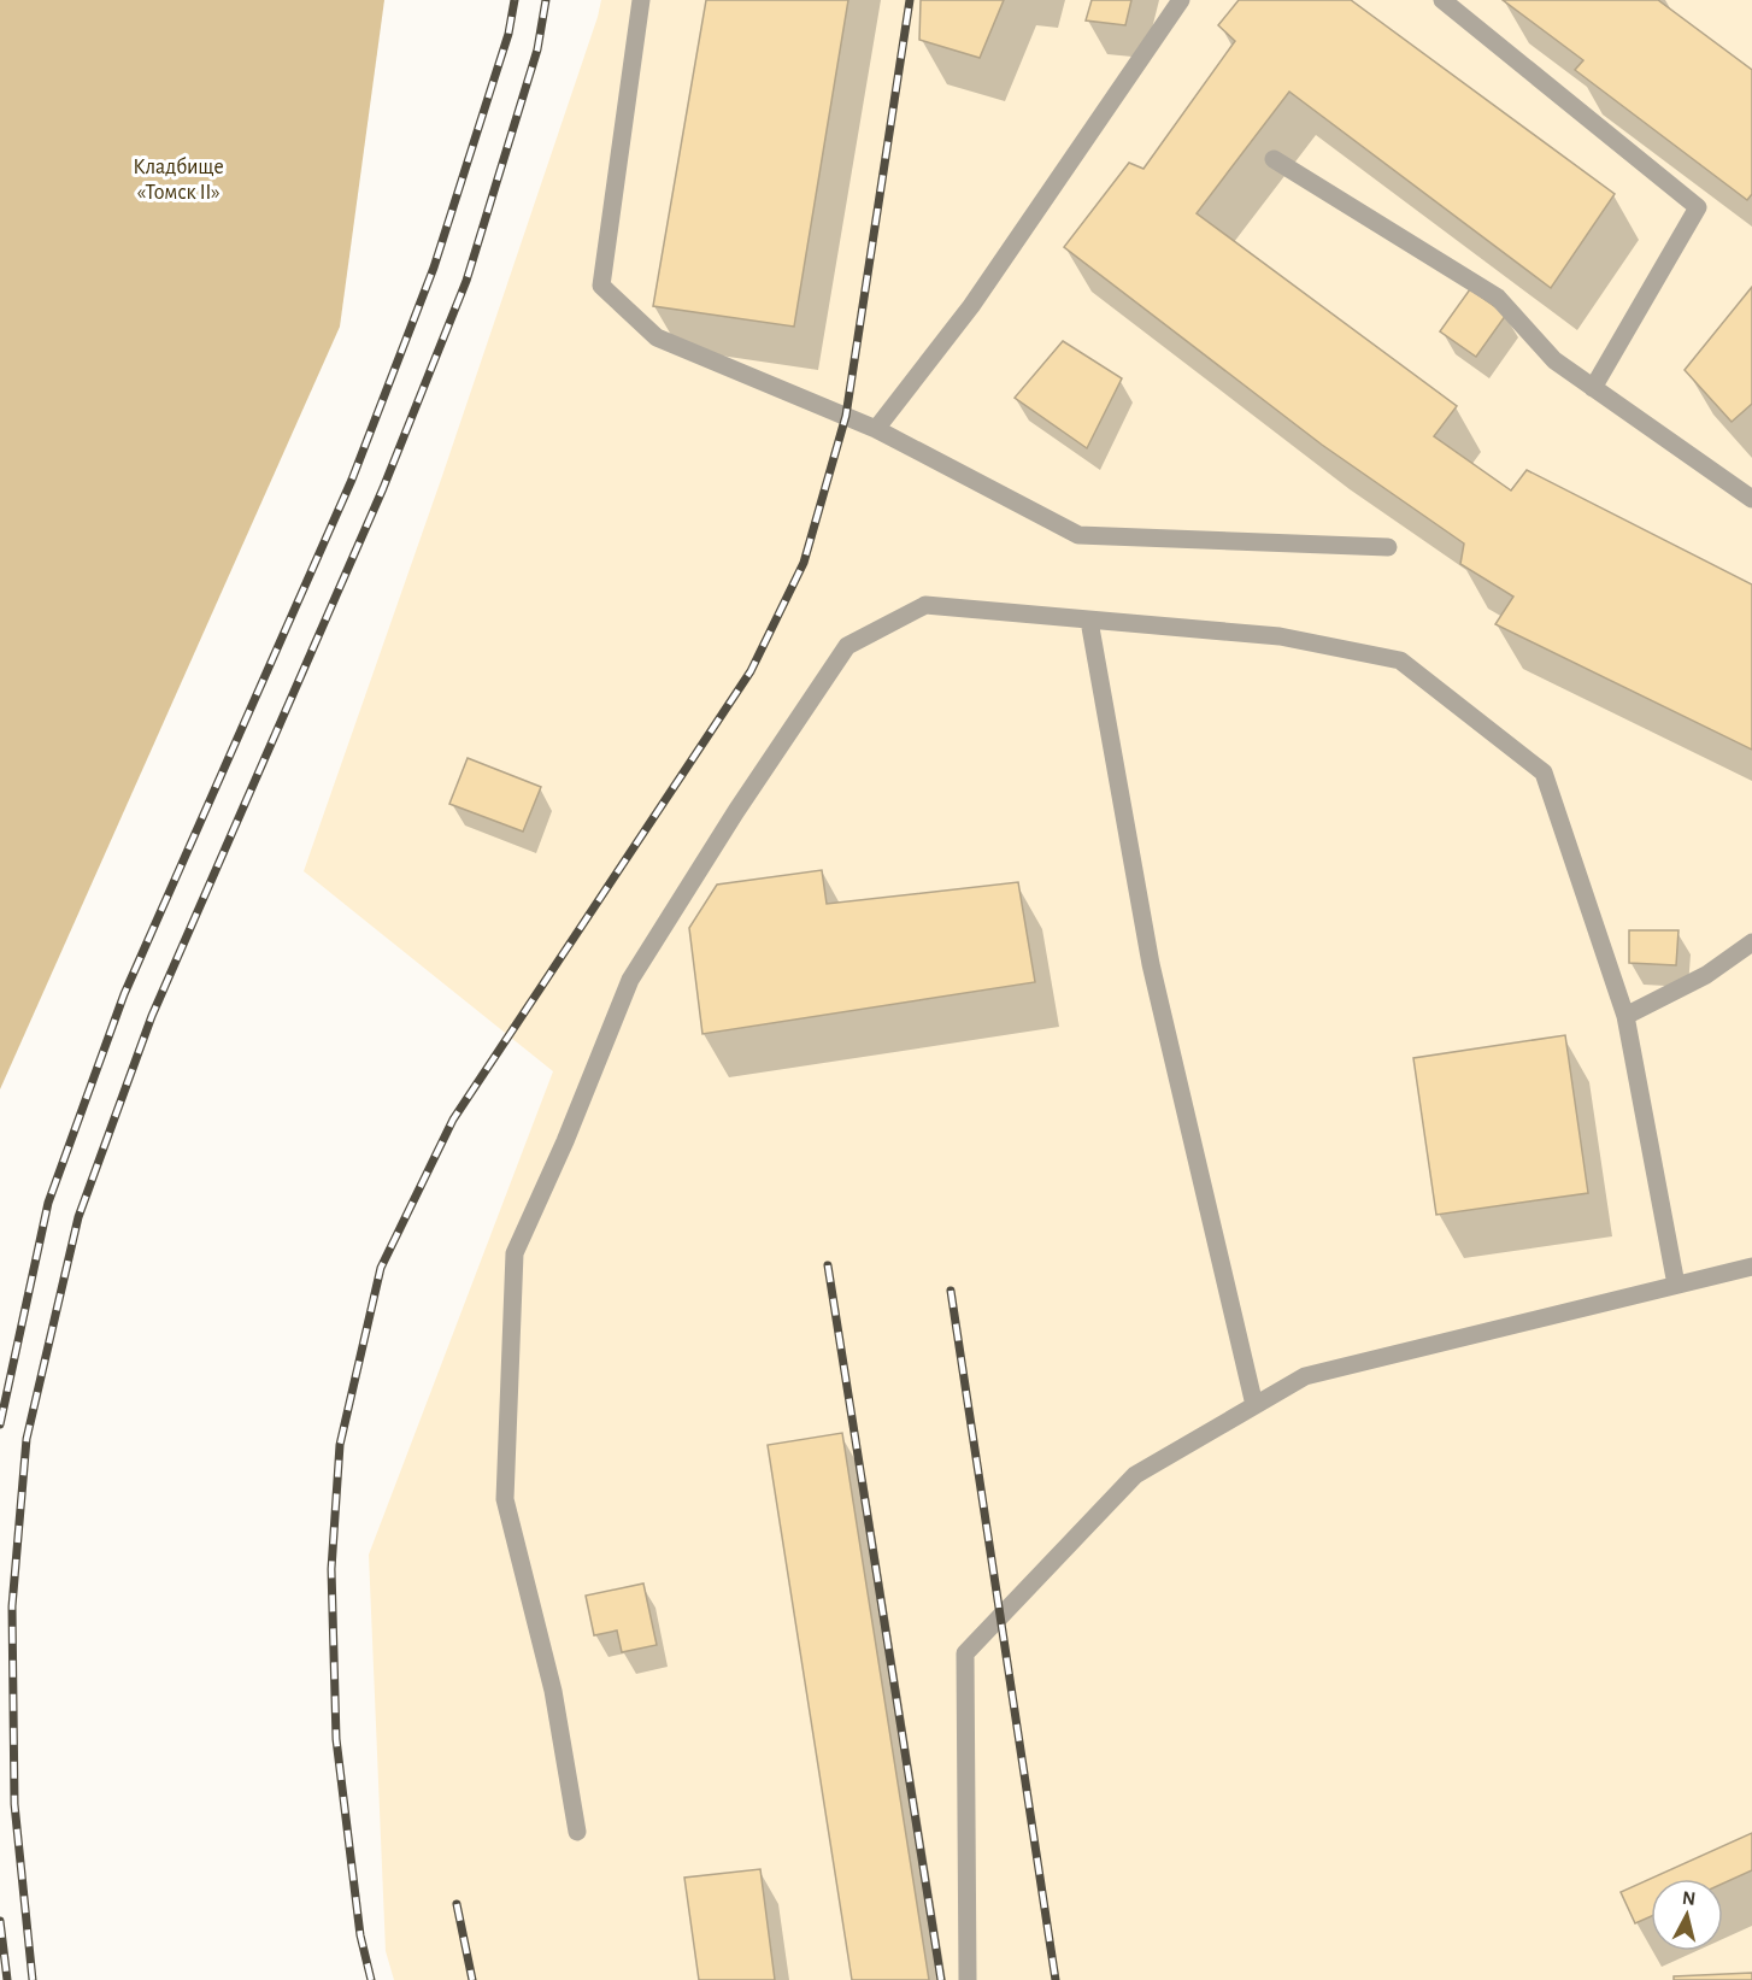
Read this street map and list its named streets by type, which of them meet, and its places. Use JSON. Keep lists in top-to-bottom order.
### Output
{
  "parks": ["Кладбище «Томск II»"],
  "north": "top"
}
